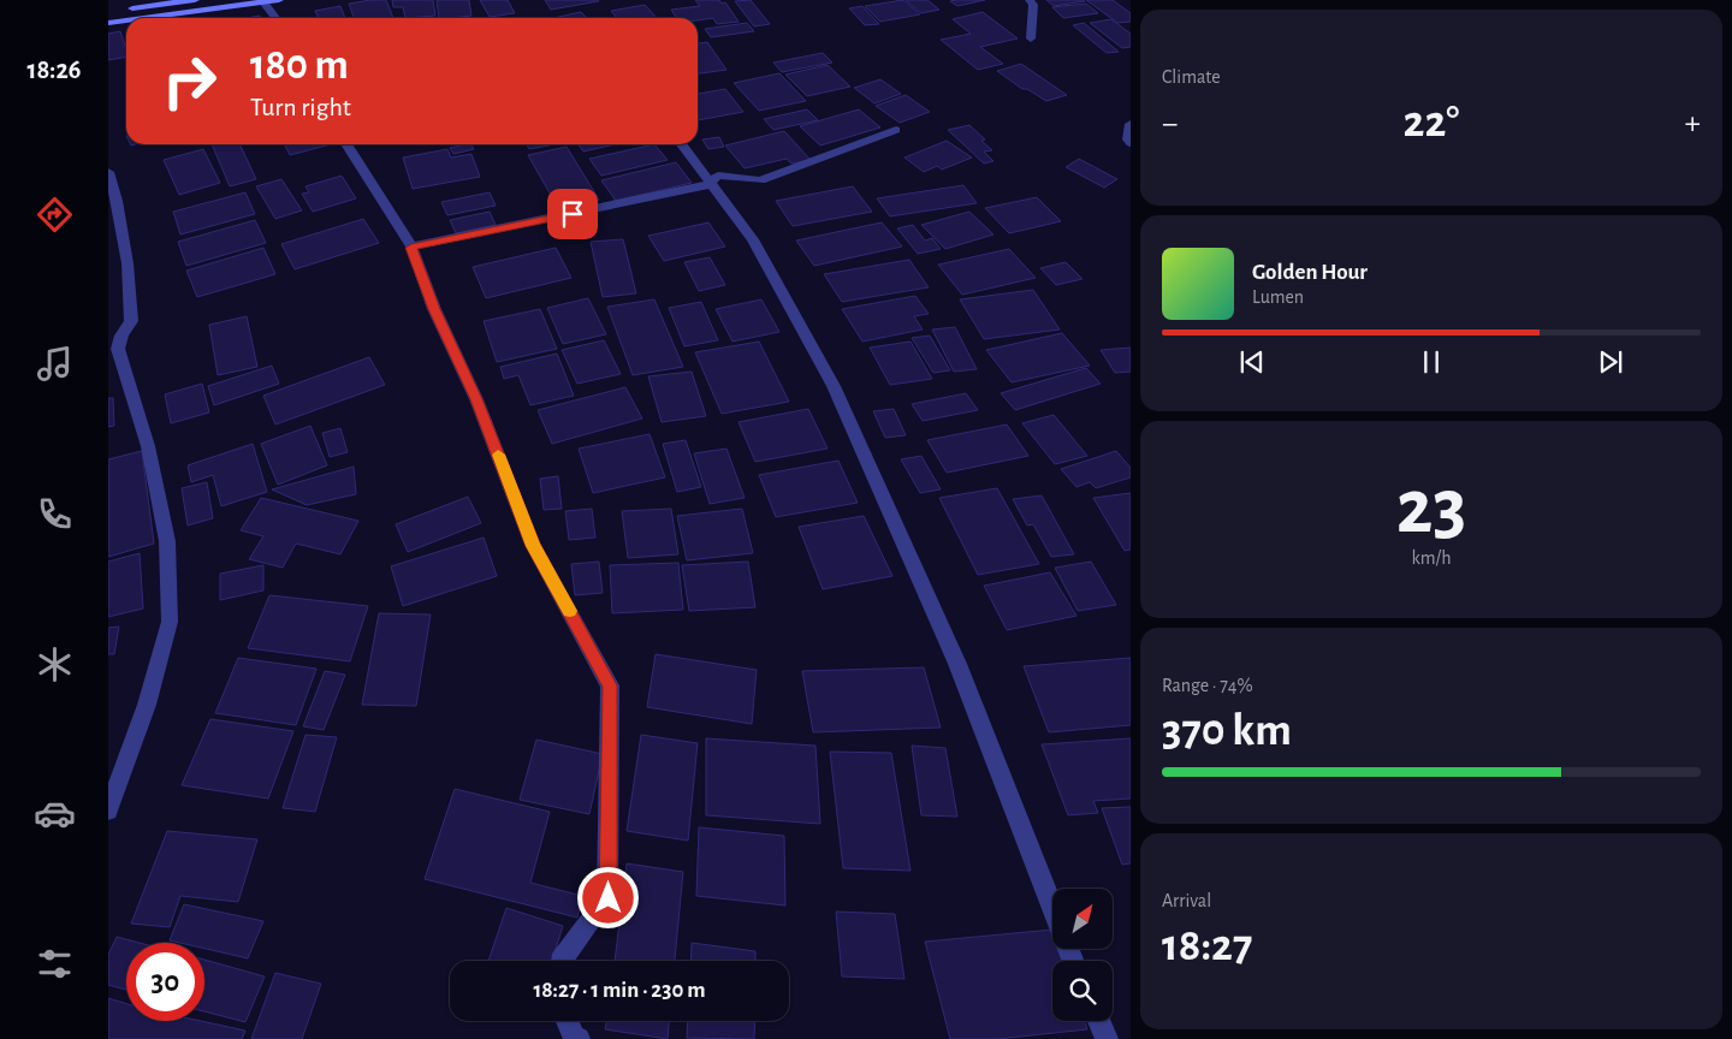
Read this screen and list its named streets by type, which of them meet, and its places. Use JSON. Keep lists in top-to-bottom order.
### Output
{
  "north": "top right",
  "page": {
    "tabs": "18:26",
    "tile": [
      "Climate",
      ["23", "km/h"],
      ["Range · 74%", "370 km"],
      ["Arrival", "18:27"]
    ],
    "turn": ["180 m", "Turn right"],
    "heat": ["−", "22°", "+"],
    "song": ["Golden Hour", "Lumen"],
    "limit": "30",
    "trip": "18:27 · 1 min · 230 m"
  }
}
